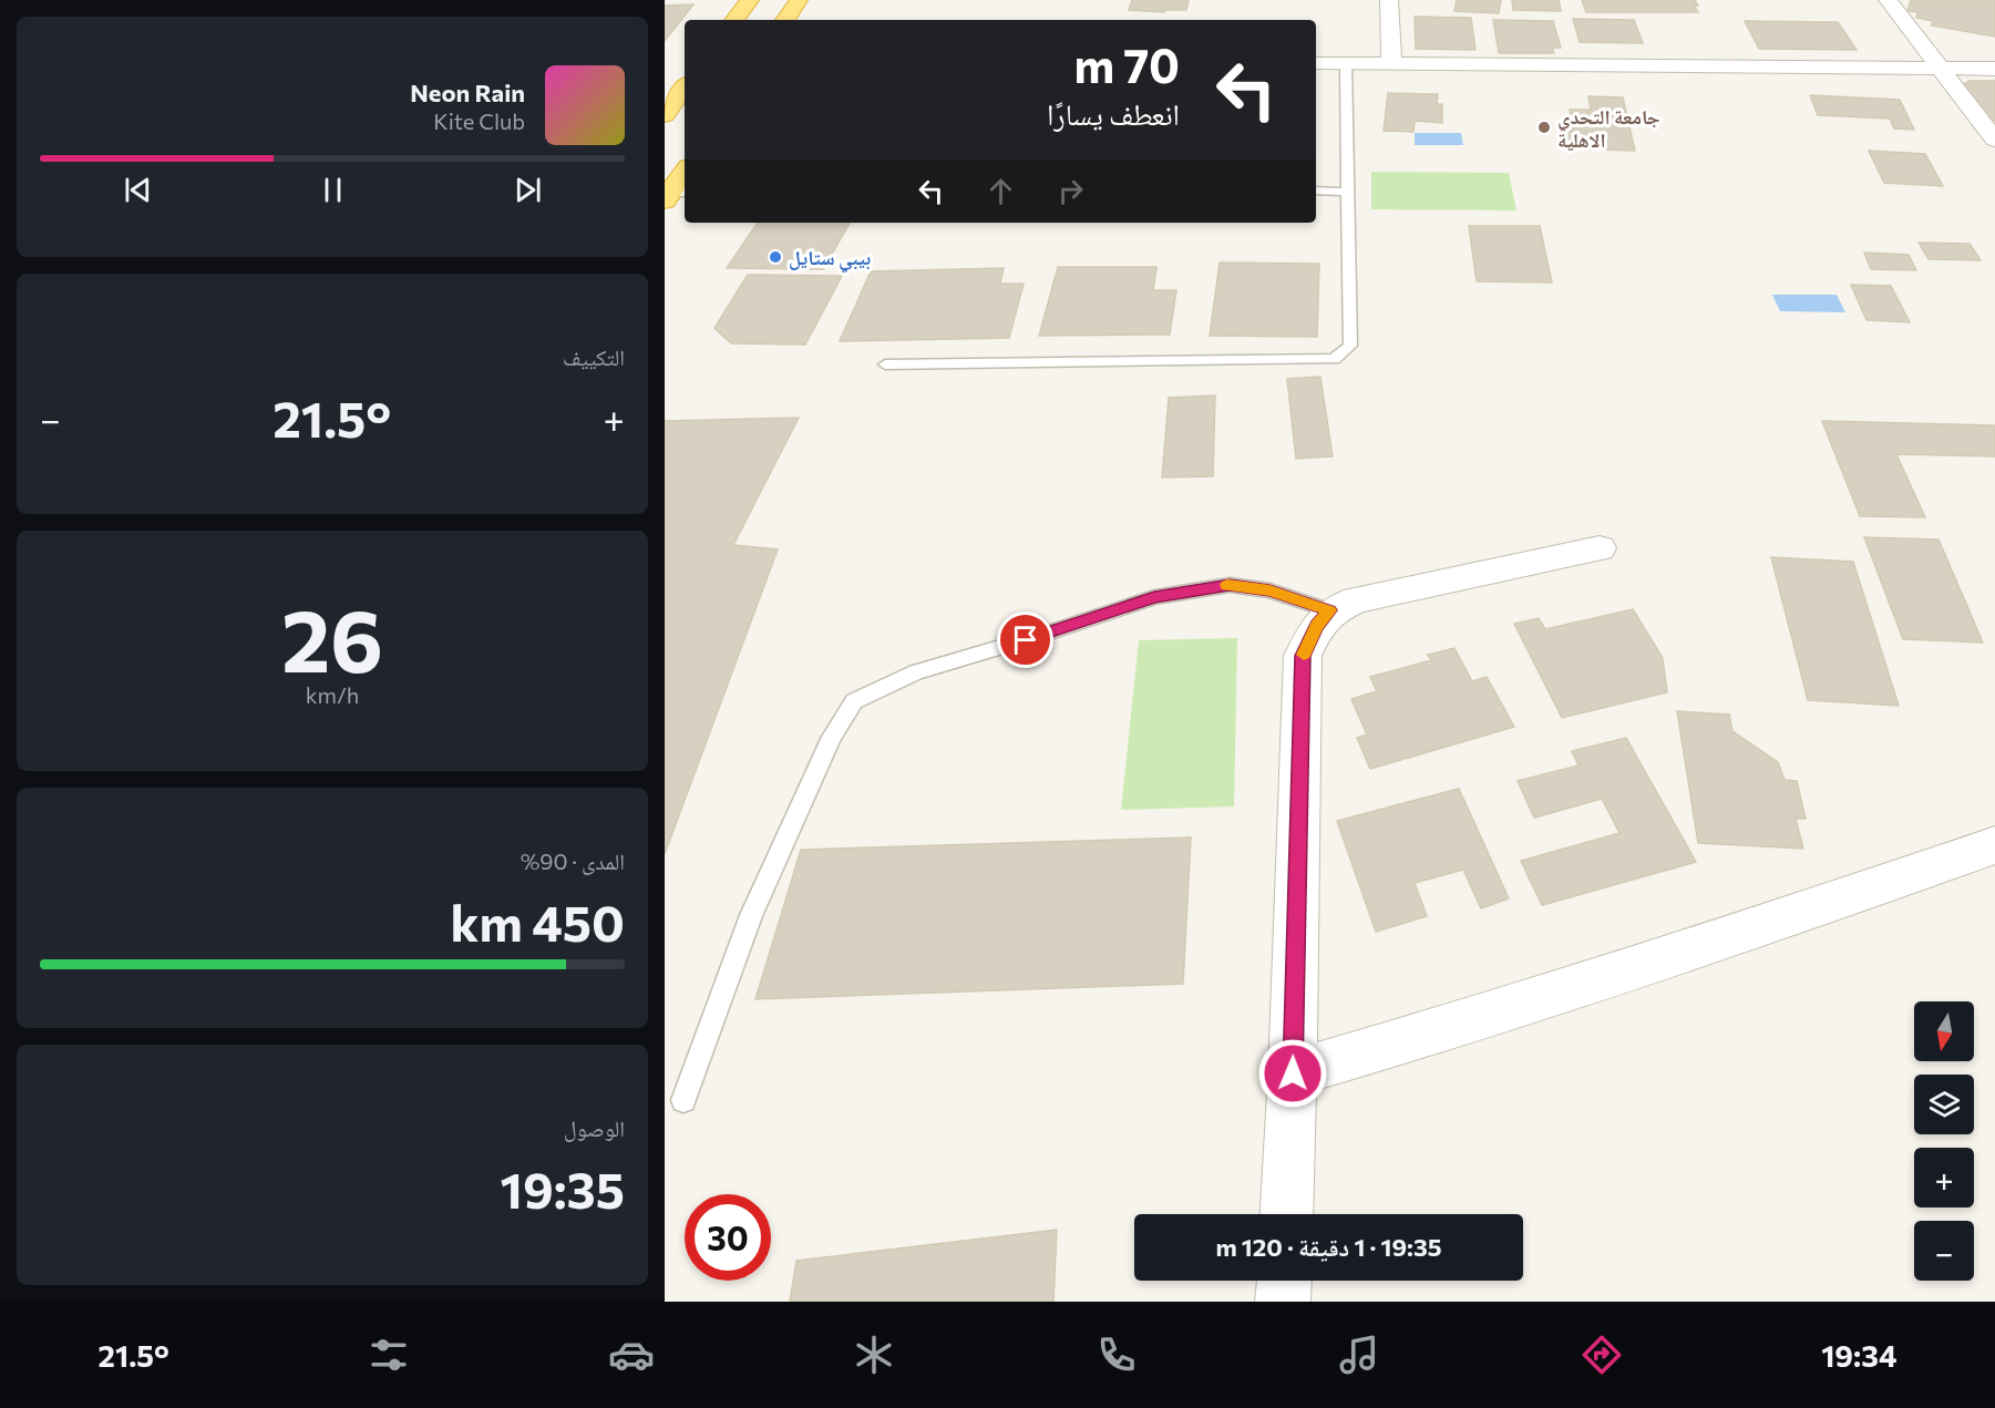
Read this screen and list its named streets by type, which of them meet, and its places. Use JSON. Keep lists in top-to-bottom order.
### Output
{
  "places": ["جامعة التحدي الاهلية", "بيبي ستايل"],
  "north": "bottom",
  "page": {
    "turn": ["70 m", "انعطف يسارًا"],
    "song": ["Neon Rain", "Kite Club"],
    "tile": [
      "التكييف",
      ["26", "km/h"],
      ["المدى · 90%", "450 km"],
      ["الوصول", "19:35"]
    ],
    "heat": ["−", "21.5°", "+"],
    "map_buttons": ["+", "−"],
    "limit": "30",
    "trip": "19:35 · 1 دقيقة · 120 m",
    "tabs": ["19:34", "21.5°"]
  }
}
